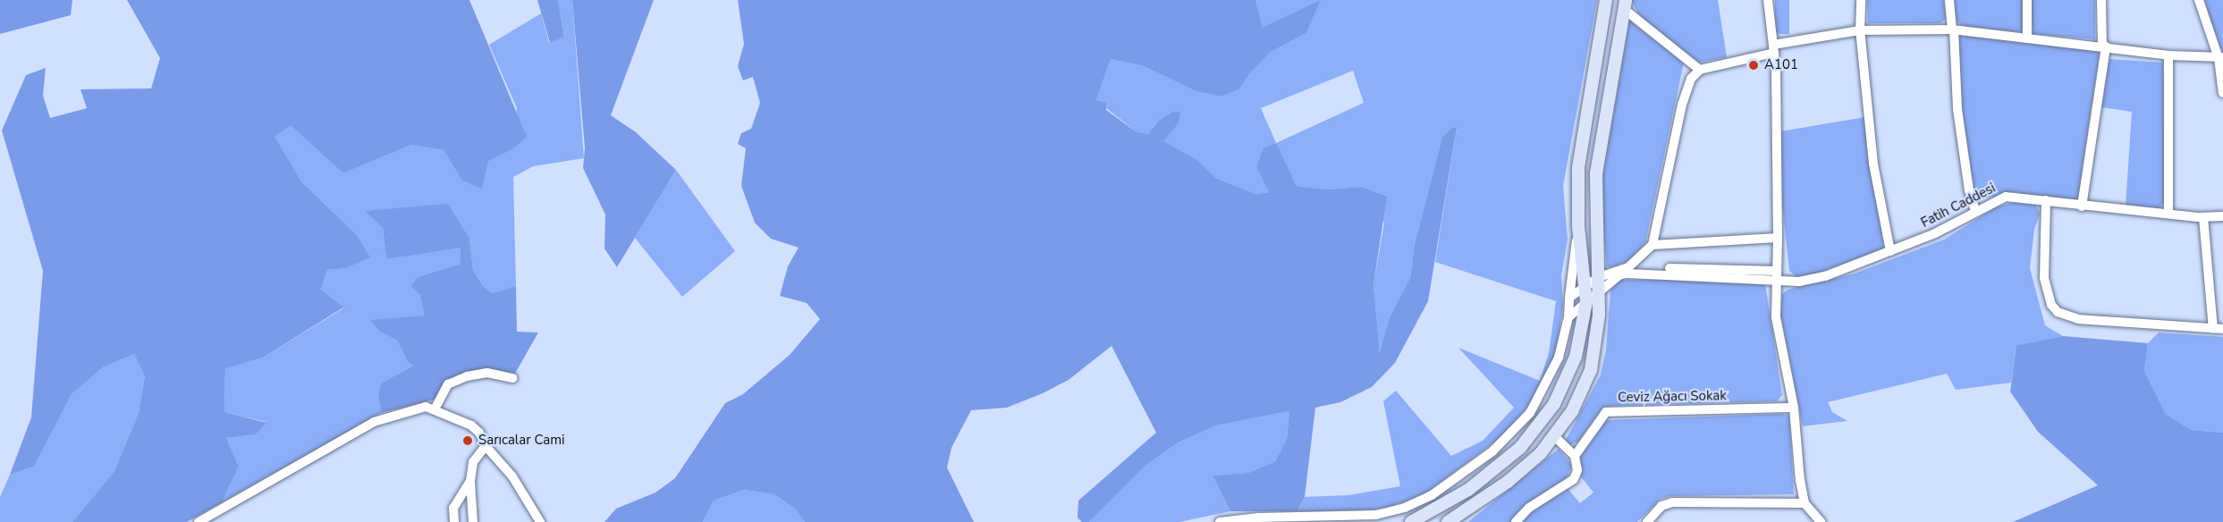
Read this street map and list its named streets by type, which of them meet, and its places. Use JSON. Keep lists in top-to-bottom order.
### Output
{
  "streets": {
    "street": ["Fatih Caddesi", "Ceviz Ağacı Sokak"]
  },
  "places": ["A101", "Sarıcalar Cami"]
}
